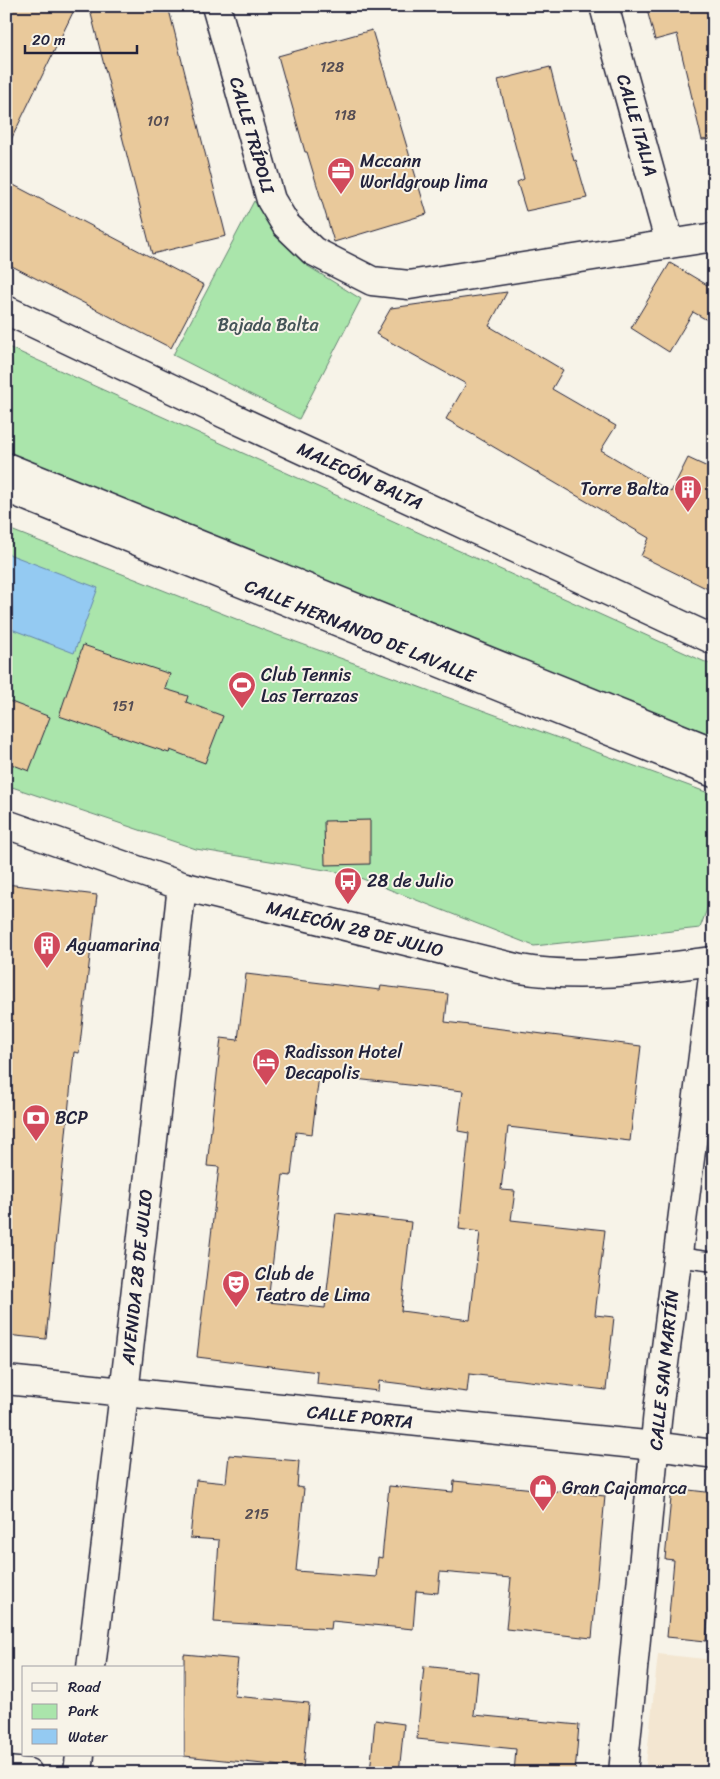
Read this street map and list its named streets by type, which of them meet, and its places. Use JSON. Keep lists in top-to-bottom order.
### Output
{
  "streets": {
    "street": [
      "CALLE ITALIA",
      "CALLE TRÍPOLI",
      "MALECÓN BALTA",
      "CALLE HERNANDO DE LAVALLE",
      "MALECÓN 28 DE JULIO",
      "AVENIDA 28 DE JULIO",
      "CALLE SAN MARTÍN",
      "CALLE PORTA"
    ]
  },
  "crossings": [
    ["CALLE ITALIA", "CALLE TRÍPOLI"],
    ["MALECÓN 28 DE JULIO", "AVENIDA 28 DE JULIO"],
    ["AVENIDA 28 DE JULIO", "CALLE PORTA"],
    ["CALLE SAN MARTÍN", "CALLE PORTA"]
  ],
  "parks": ["Bajada Balta"],
  "places": {
    "office": ["Mccann Worldgroup lima"],
    "building": ["Torre Balta", "Aguamarina"],
    "sports": ["Club Tennis Las Terrazas"],
    "bus stop": ["28 de Julio"],
    "hotel": ["Radisson Hotel Decapolis"],
    "bank": ["BCP"],
    "theatre": ["Club de Teatro de Lima"],
    "shop": ["Gran Cajamarca"]
  },
  "house_numbers": [
    "128",
    "118",
    "101",
    "151",
    "215"
  ],
  "legend": ["Road", "Park", "Water"],
  "scale_bar": "20 m"
}
